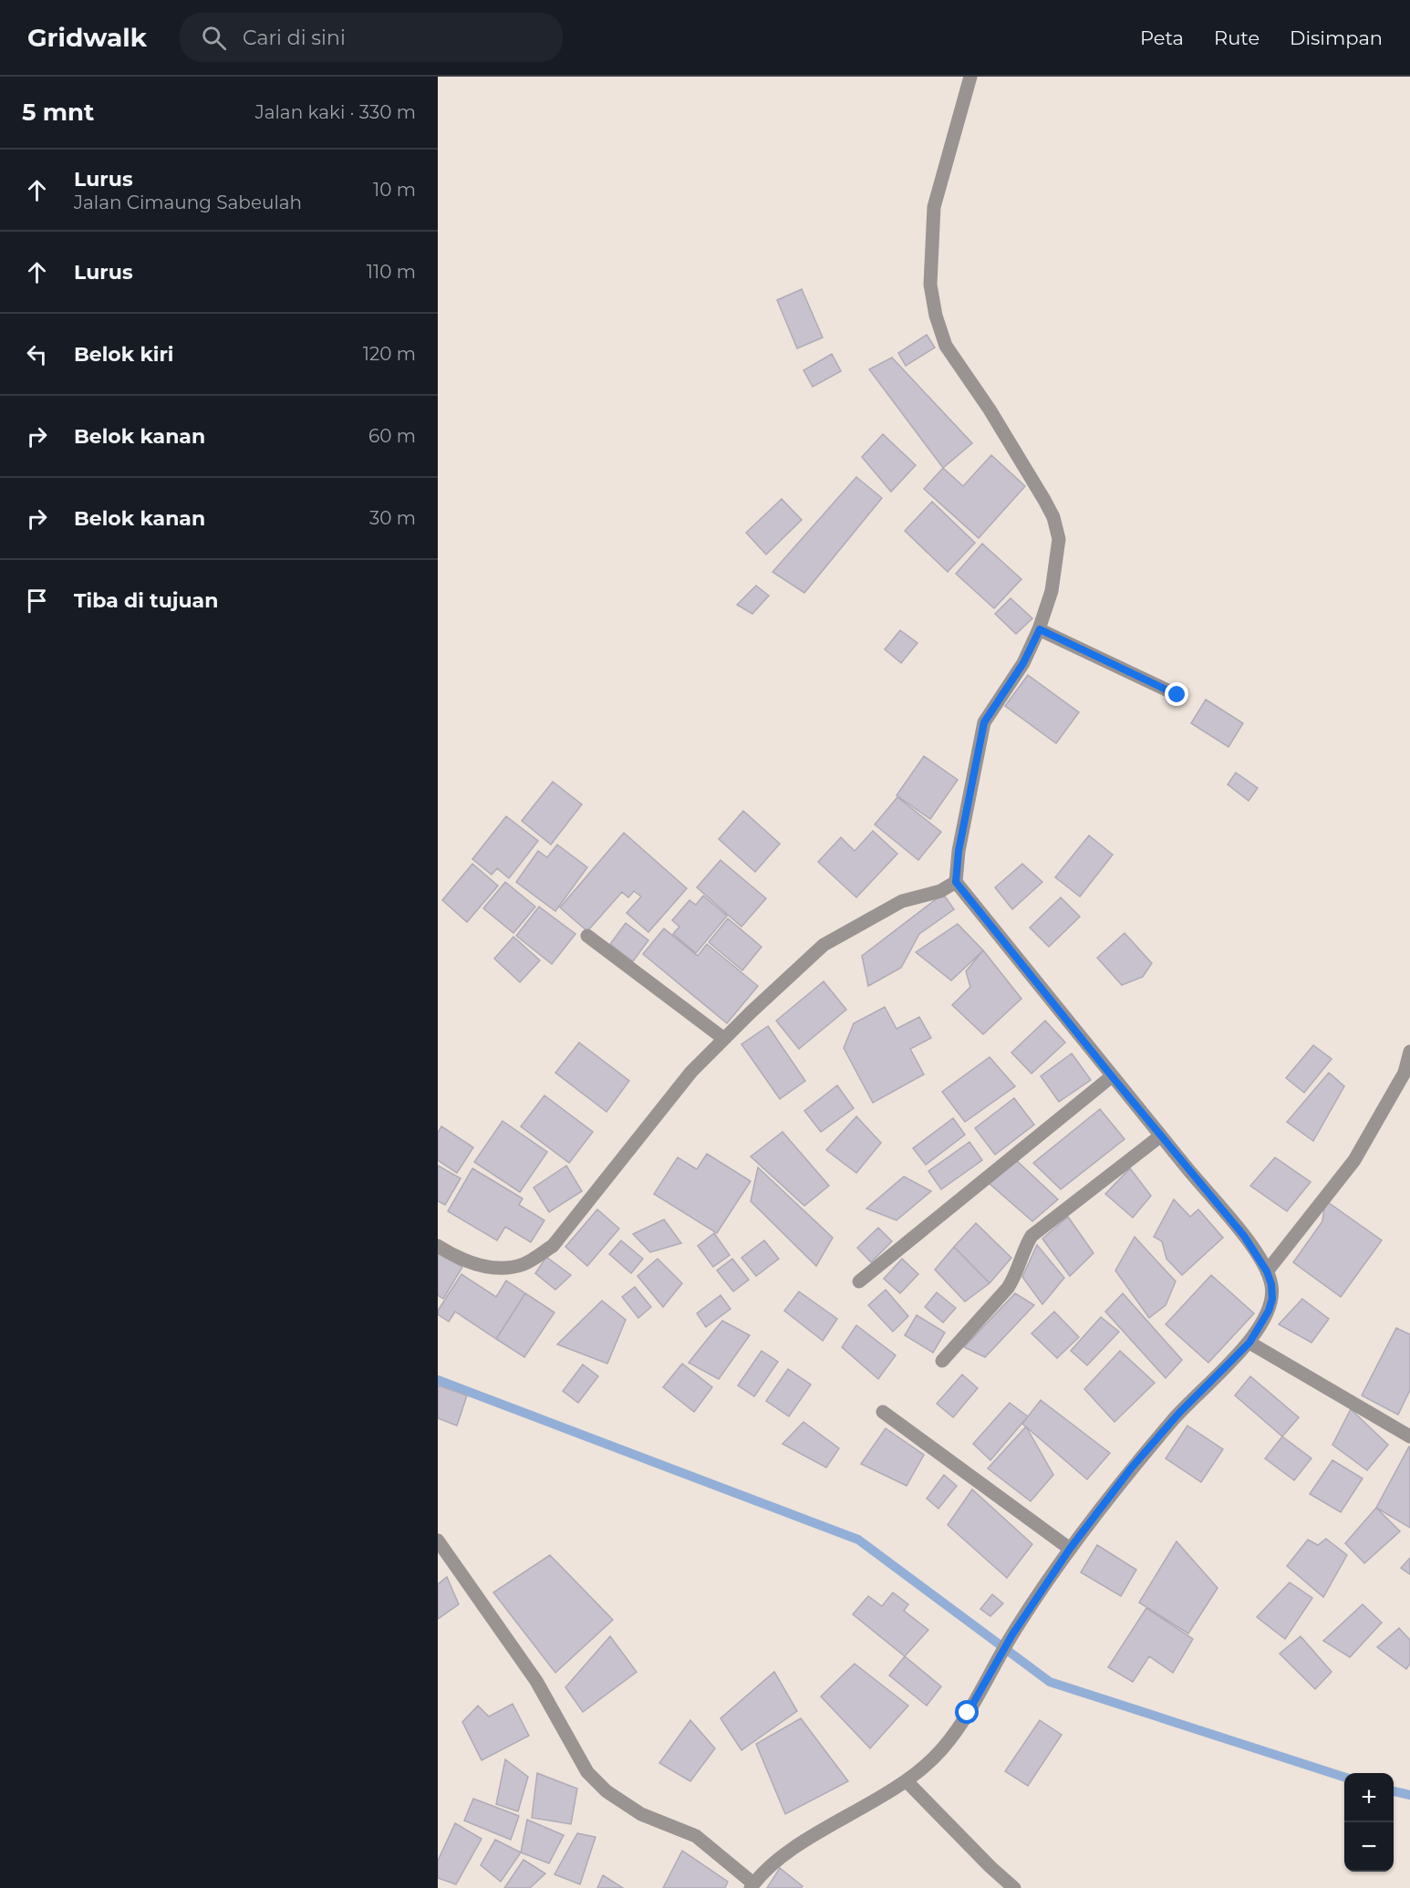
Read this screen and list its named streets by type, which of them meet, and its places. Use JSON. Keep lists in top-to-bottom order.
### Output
{
  "page": {
    "header": "Gridwalk",
    "search": "Cari di sini",
    "nav": ["Peta", "Rute", "Disimpan"],
    "heading": ["5 mnt", "Jalan kaki · 330 m"],
    "list": [
      ["Lurus", "Jalan Cimaung Sabeulah", "10 m"],
      ["Lurus", "110 m"],
      ["Belok kiri", "120 m"],
      ["Belok kanan", "60 m"],
      ["Belok kanan", "30 m"],
      "Tiba di tujuan"
    ],
    "map_buttons": ["+", "−"]
  }
}
